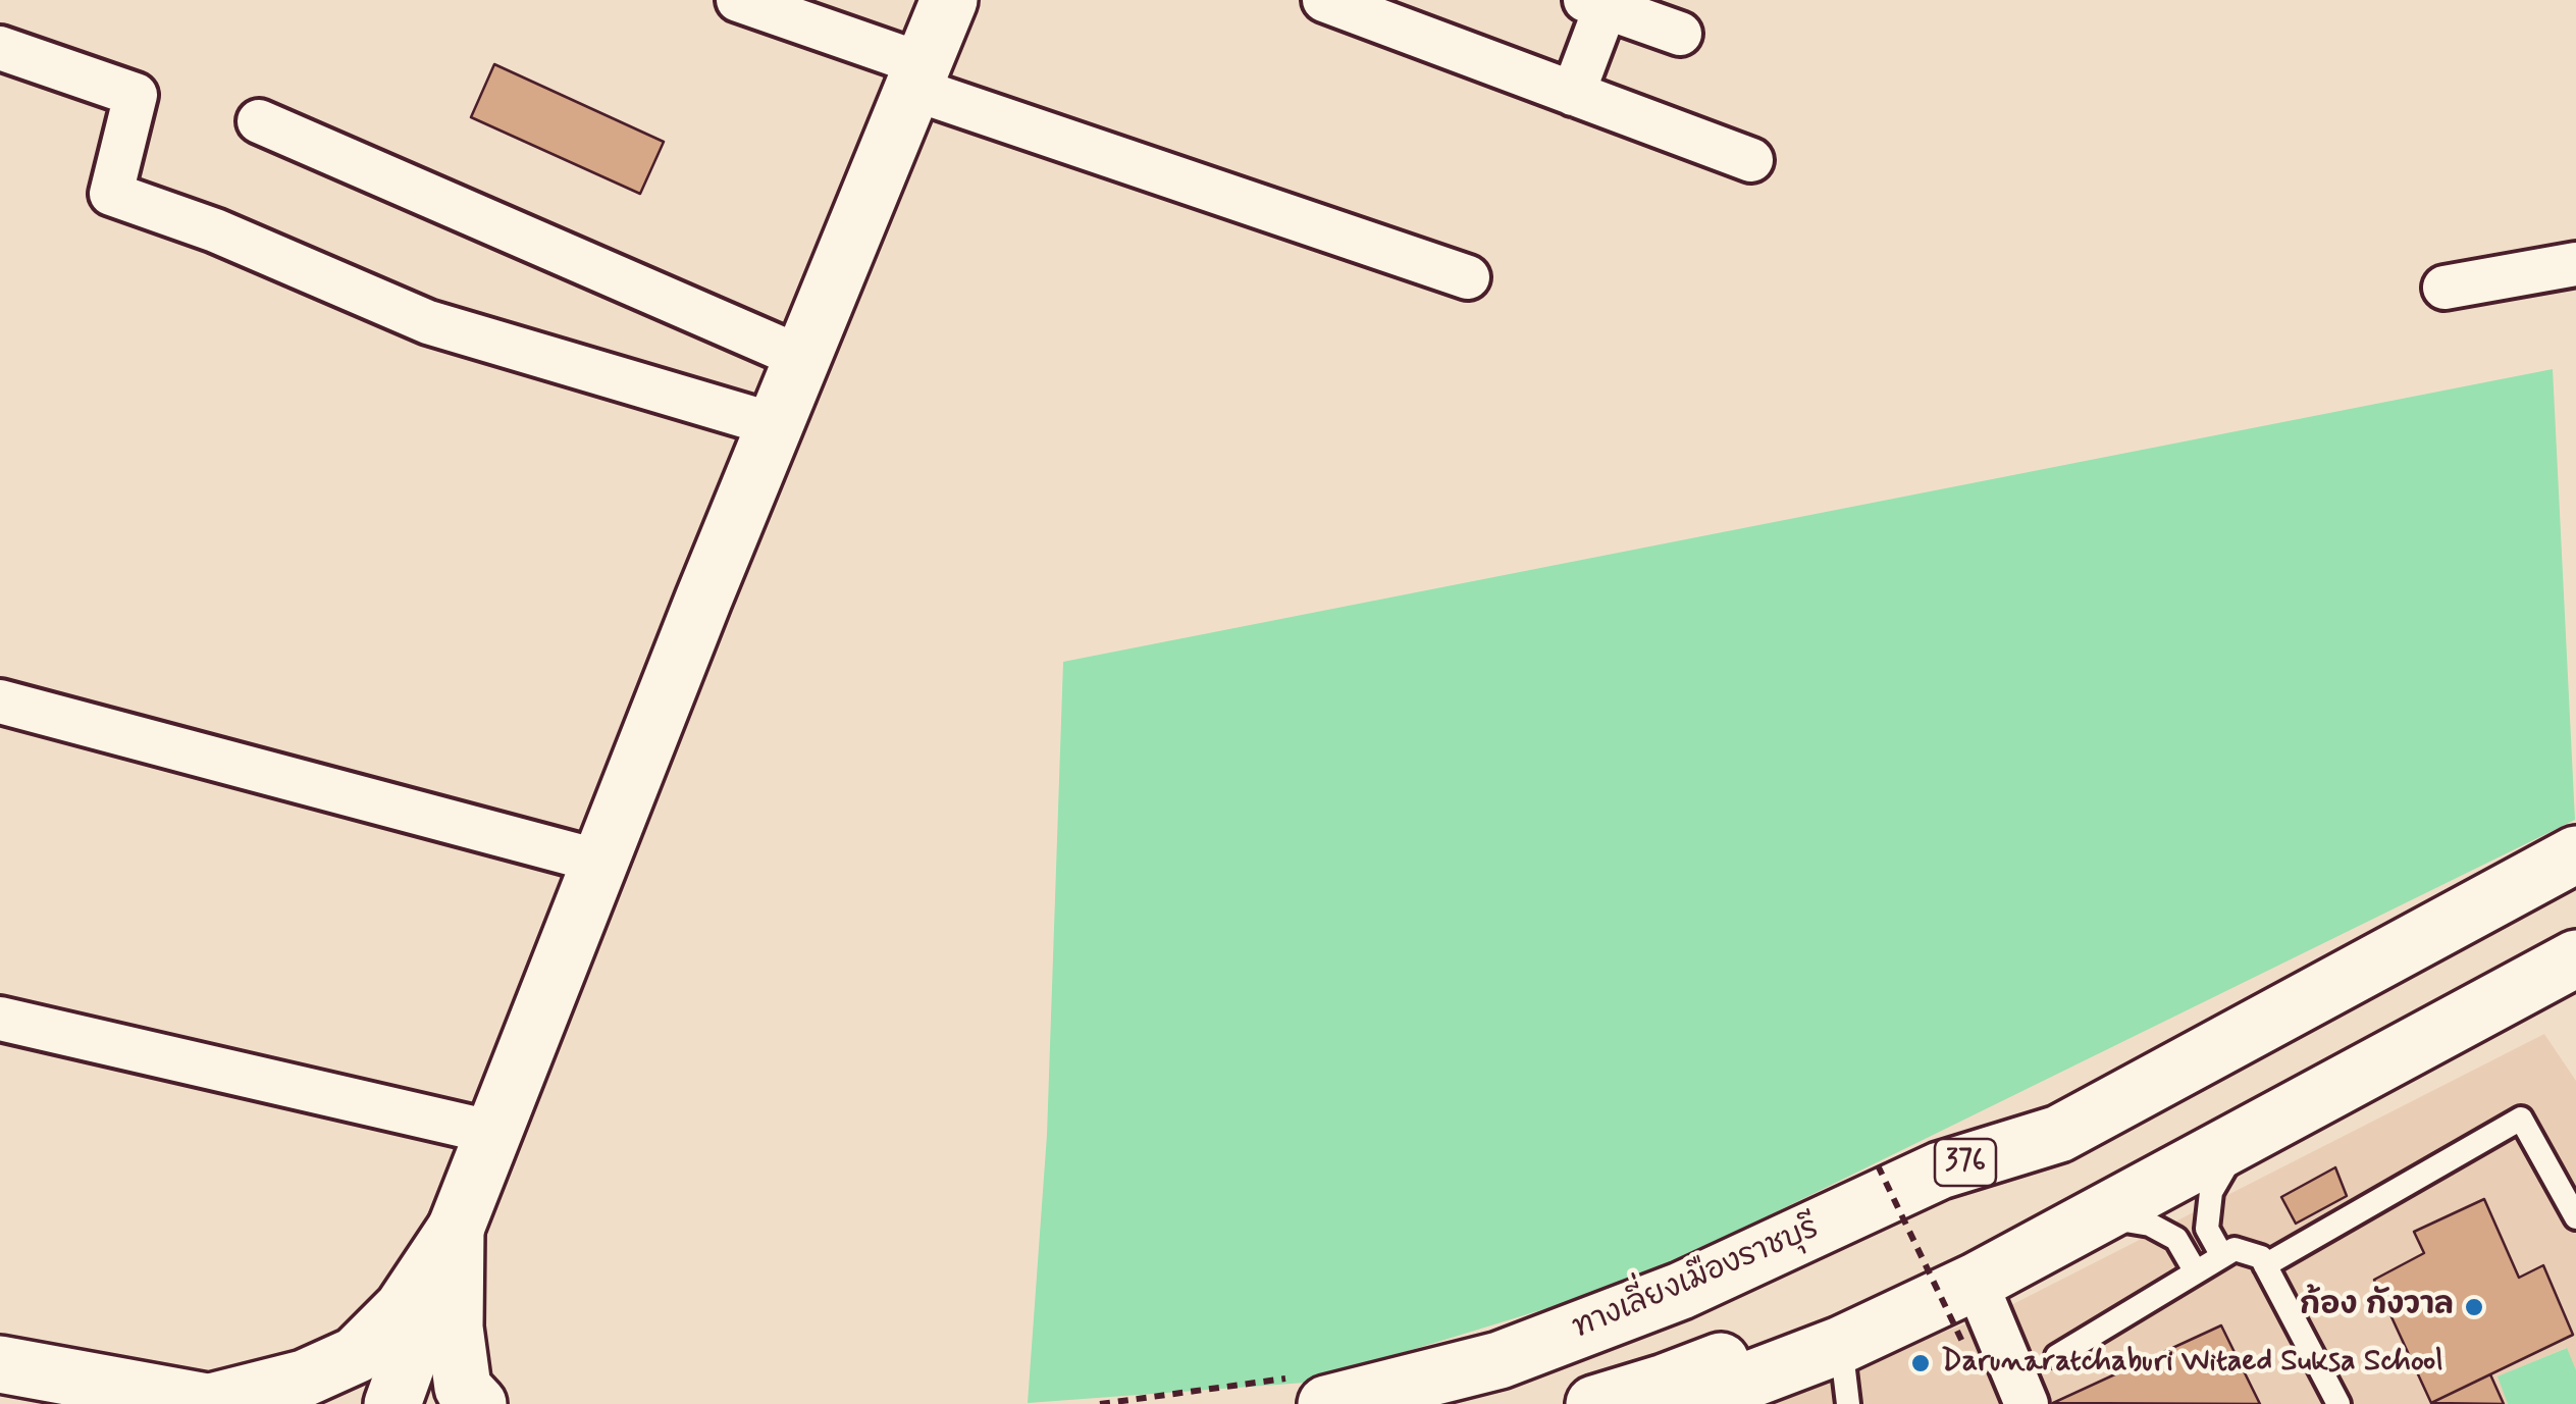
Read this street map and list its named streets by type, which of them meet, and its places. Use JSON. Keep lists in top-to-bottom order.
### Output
{
  "streets": {
    "main road": ["376", "ทางเลี่ยงเมืองราชบุรี"]
  },
  "places": ["ก้อง กังวาล", "Darunaratchaburi Witaed Suksa School"]
}
